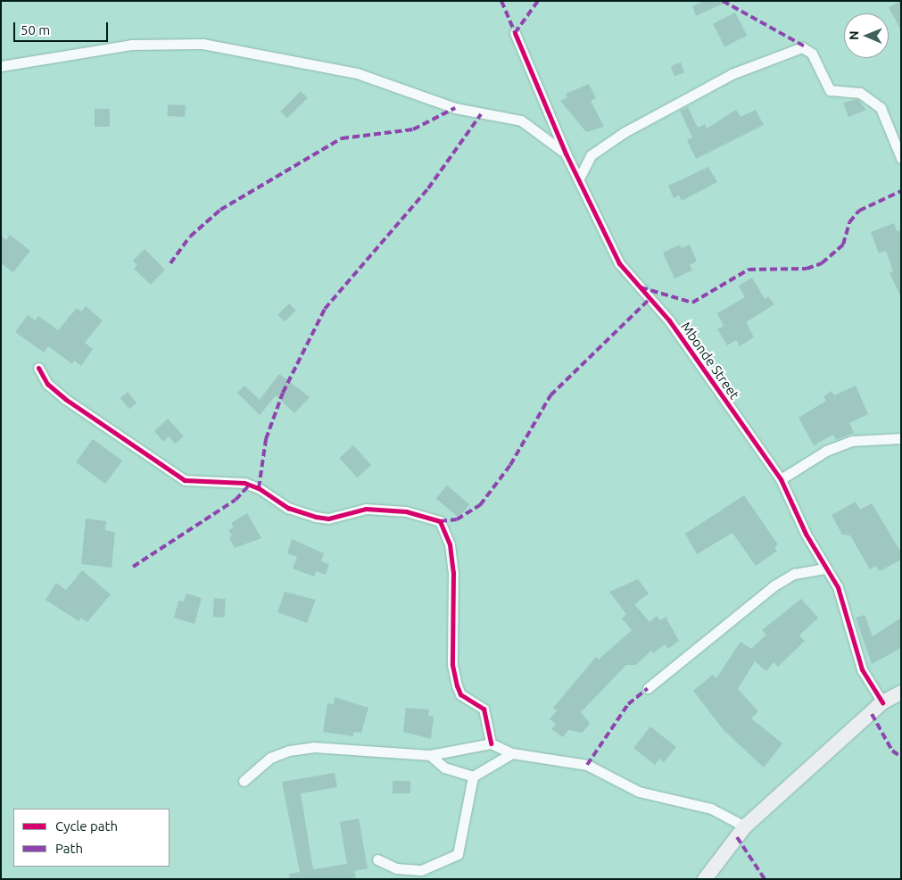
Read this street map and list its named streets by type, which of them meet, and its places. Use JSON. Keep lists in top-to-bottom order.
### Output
{
  "streets": {
    "street": ["Mbonde Street"]
  },
  "legend": ["Cycle path", "Path"],
  "scale_bar": "50 m",
  "north": "left"
}
